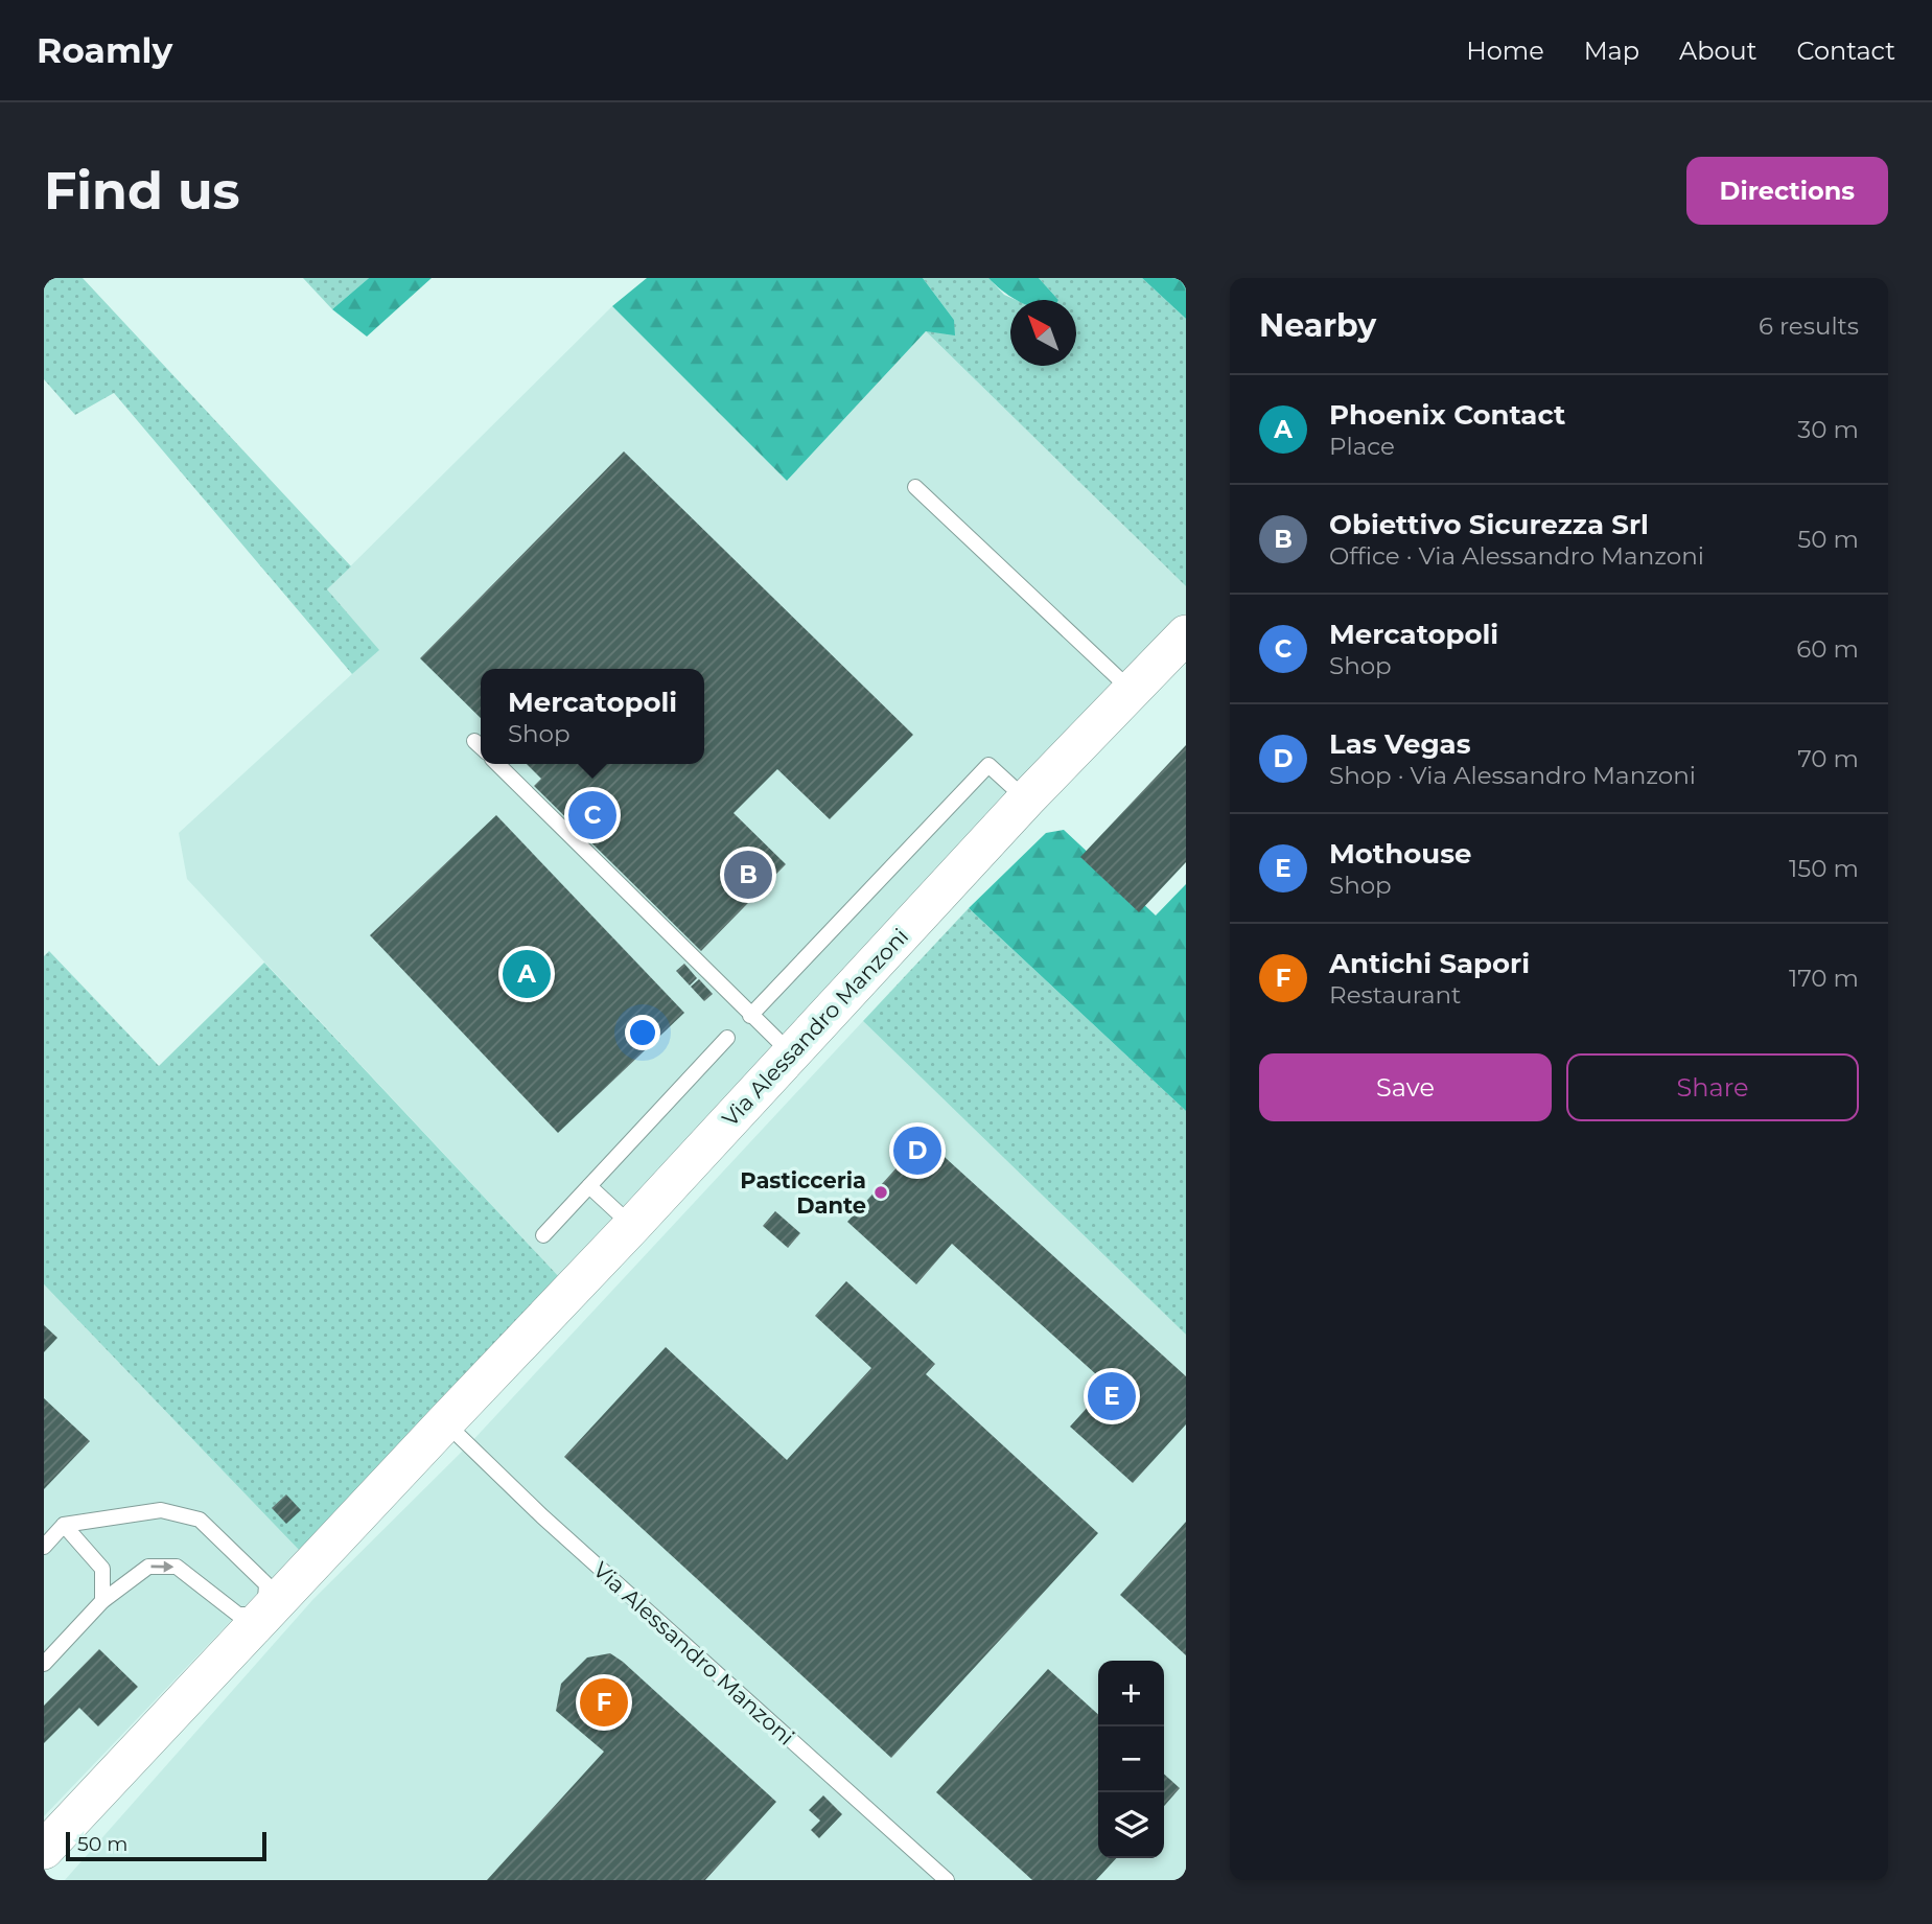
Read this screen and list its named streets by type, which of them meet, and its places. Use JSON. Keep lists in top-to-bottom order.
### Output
{
  "streets": {
    "main road": ["Via Alessandro Manzoni"]
  },
  "places": ["Pasticceria Dante"],
  "scale_bar": "50 m",
  "north": "top left",
  "page": {
    "header": "Roamly",
    "nav": [
      "Home",
      "Map",
      "About",
      "Contact"
    ],
    "buttons": [
      "Directions",
      ["Save", "Share"]
    ],
    "title": "Find us",
    "heading": ["Nearby", "6 results"],
    "list": [
      {
        "mark": "A",
        "name": "Phoenix Contact",
        "note": "Place",
        "value": "30 m"
      },
      {
        "mark": "B",
        "name": "Obiettivo Sicurezza Srl",
        "note": "Office · Via Alessandro Manzoni",
        "value": "50 m"
      },
      {
        "mark": "C",
        "name": "Mercatopoli",
        "note": "Shop",
        "value": "60 m"
      },
      {
        "mark": "D",
        "name": "Las Vegas",
        "note": "Shop · Via Alessandro Manzoni",
        "value": "70 m"
      },
      {
        "mark": "E",
        "name": "Mothouse",
        "note": "Shop",
        "value": "150 m"
      },
      {
        "mark": "F",
        "name": "Antichi Sapori",
        "note": "Restaurant",
        "value": "170 m"
      }
    ],
    "popup": ["Mercatopoli", "Shop"],
    "pins": [
      "C",
      "B",
      "A",
      "D",
      "E",
      "F"
    ],
    "map_buttons": ["+", "−"],
    "scale": "50 m"
  }
}
